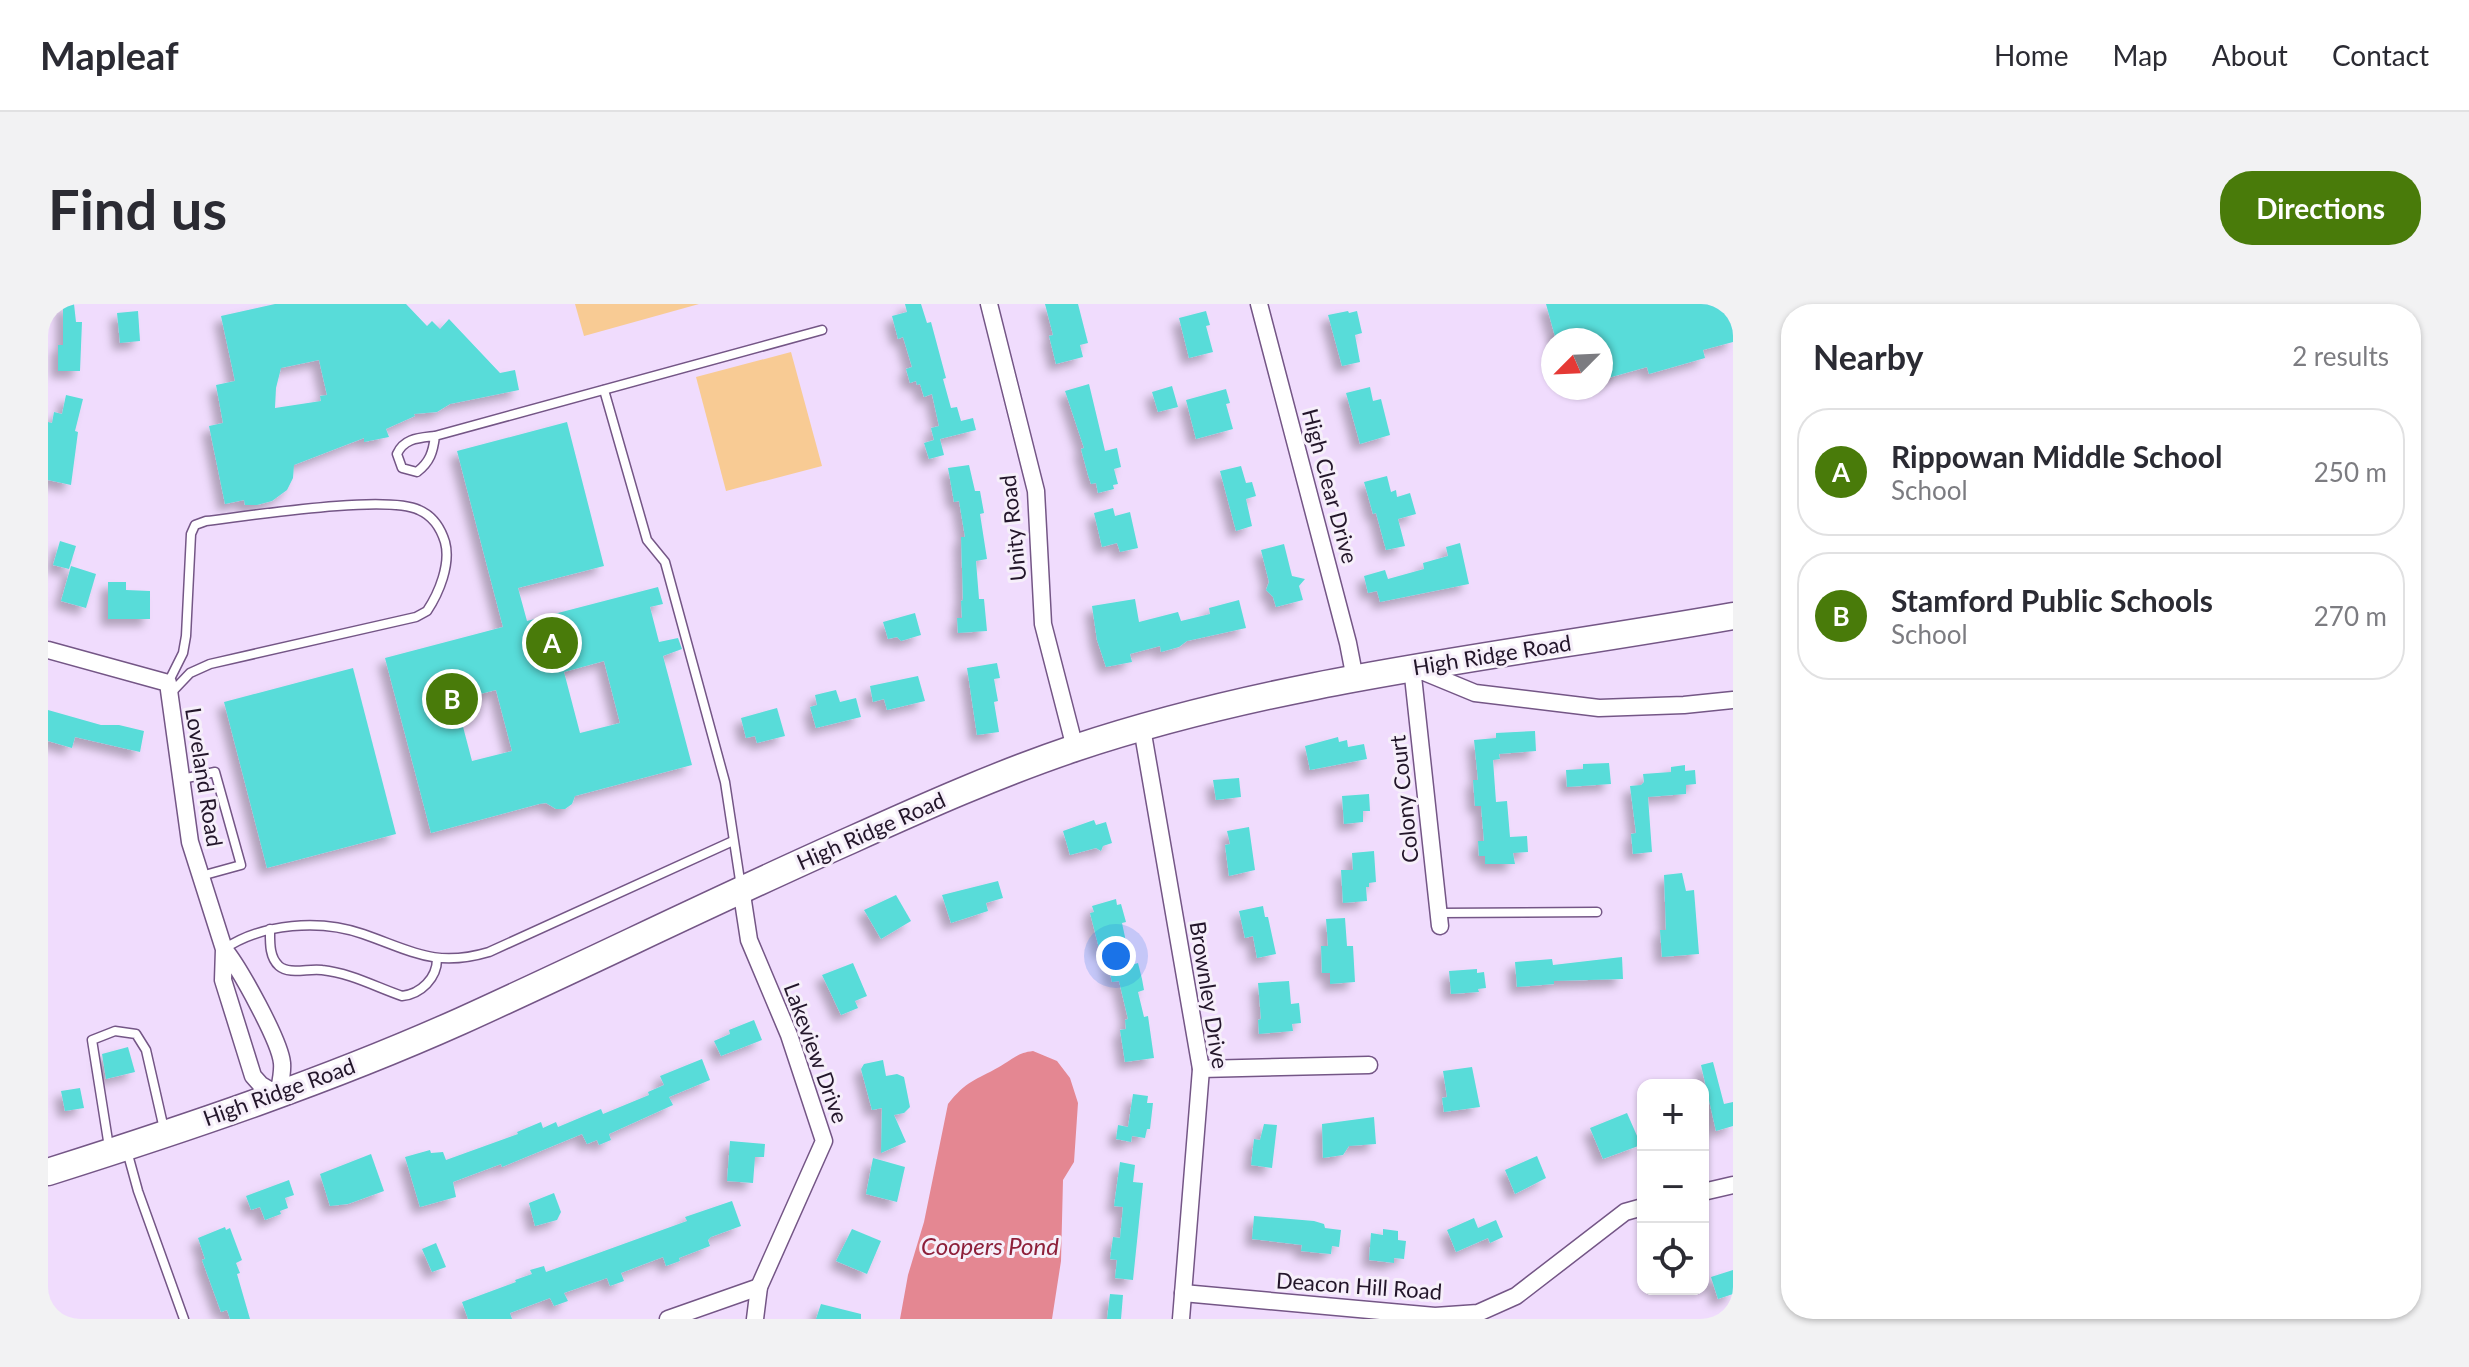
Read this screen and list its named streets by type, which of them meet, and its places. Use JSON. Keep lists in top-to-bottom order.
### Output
{
  "streets": {
    "main road": ["High Ridge Road"],
    "street": [
      "High Clear Drive",
      "Unity Road",
      "Loveland Road",
      "Colony Court",
      "Brownley Drive",
      "Lakeview Drive",
      "Deacon Hill Road"
    ]
  },
  "crossings": [
    ["High Clear Drive", "High Ridge Road"],
    ["Unity Road", "High Ridge Road"],
    ["High Ridge Road", "Loveland Road"],
    ["High Ridge Road", "Colony Court"],
    ["High Ridge Road", "Brownley Drive"],
    ["High Ridge Road", "Lakeview Drive"],
    ["Brownley Drive", "Deacon Hill Road"]
  ],
  "water": ["Coopers Pond"],
  "north": "bottom left",
  "page": {
    "header": "Mapleaf",
    "nav": [
      "Home",
      "Map",
      "About",
      "Contact"
    ],
    "buttons": "Directions",
    "title": "Find us",
    "heading": ["Nearby", "2 results"],
    "list": [
      {
        "mark": "A",
        "name": "Rippowan Middle School",
        "note": "School",
        "value": "250 m"
      },
      {
        "mark": "B",
        "name": "Stamford Public Schools",
        "note": "School",
        "value": "270 m"
      }
    ],
    "pins": ["A", "B"],
    "map_buttons": ["+", "−"]
  }
}
